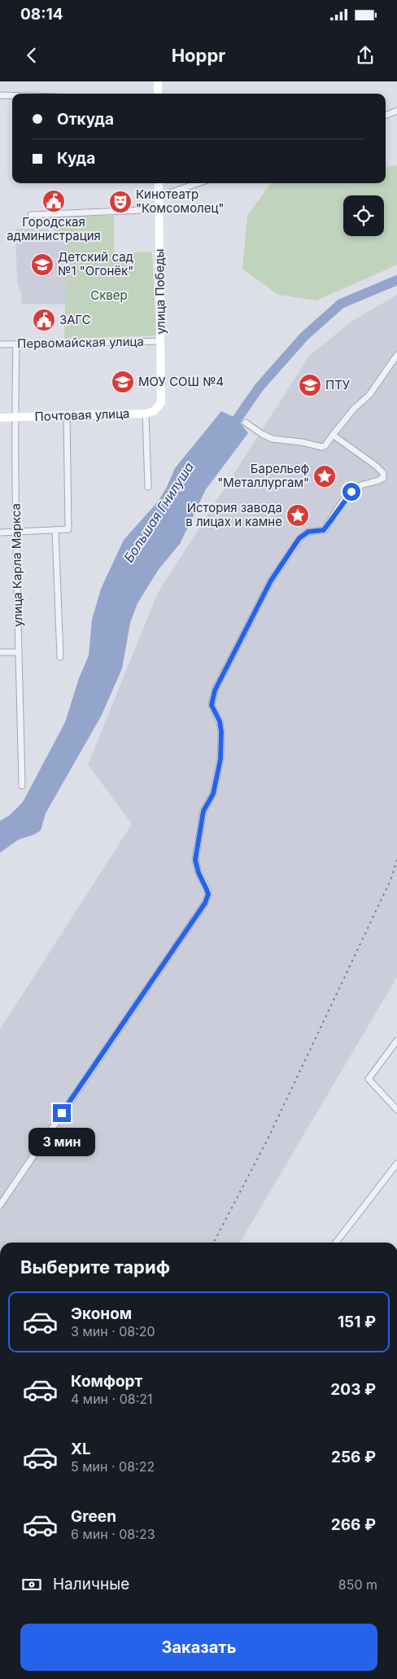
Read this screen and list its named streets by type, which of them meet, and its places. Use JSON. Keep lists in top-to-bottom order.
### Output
{
  "streets": {
    "main road": ["улица Победы", "Почтовая улица"],
    "street": ["Первомайская улица", "улица Карла Маркса"]
  },
  "crossings": [
    ["улица Победы", "Первомайская улица"],
    ["улица Победы", "Почтовая улица"],
    ["Первомайская улица", "улица Карла Маркса"],
    ["Почтовая улица", "улица Карла Маркса"]
  ],
  "water": ["Большая Гнилуша"],
  "parks": ["Сквер"],
  "places": {
    "public building": ["Городская администрация", "ЗАГС"],
    "theatre": ["Кинотеатр \"Комсомолец\""],
    "school or university": ["Детский сад №1 \"Огонёк\"", "МОУ СОШ №4", "ПТУ"],
    "place": ["Барельеф \"Металлургам\"", "История завода в лицах и камне"]
  },
  "page": {
    "status": "08:14",
    "header": "Hoppr",
    "banner": ["Откуда", "Куда"],
    "bubble": "3 мин",
    "heading": "Выберите тариф",
    "list": [
      {
        "name": "Эконом",
        "note": "3 мин · 08:20",
        "value": "151 ₽"
      },
      {
        "name": "Комфорт",
        "note": "4 мин · 08:21",
        "value": "203 ₽"
      },
      {
        "name": "XL",
        "note": "5 мин · 08:22",
        "value": "256 ₽"
      },
      {
        "name": "Green",
        "note": "6 мин · 08:23",
        "value": "266 ₽"
      }
    ],
    "pay": ["Наличные", "850 m"],
    "buttons": "Заказать"
  }
}
